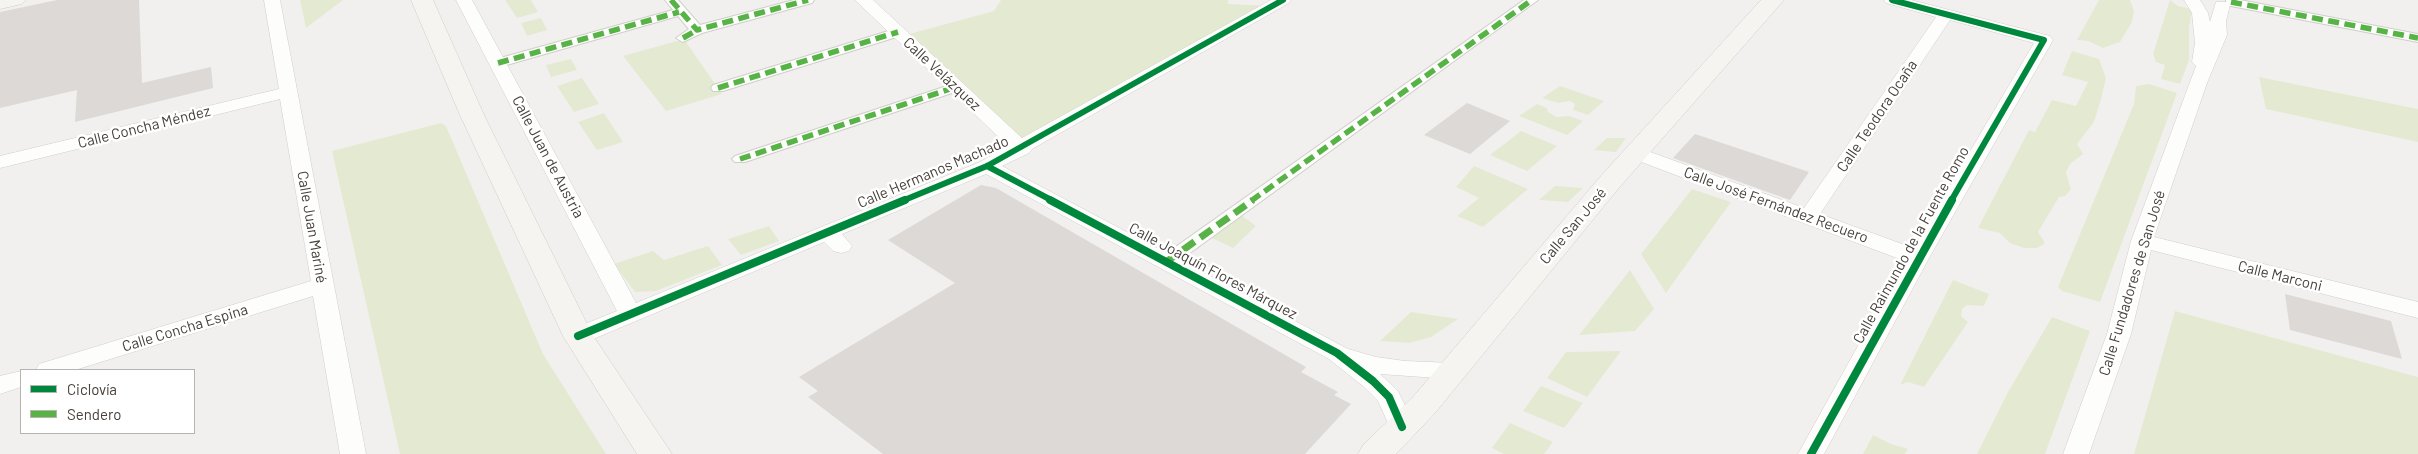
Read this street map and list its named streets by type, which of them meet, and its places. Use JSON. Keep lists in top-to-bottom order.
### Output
{
  "streets": {
    "main road": ["Calle San José"],
    "street": [
      "Calle Velázquez",
      "Calle Teodora Ocaña",
      "Calle Concha Méndez",
      "Calle Juan de Austria",
      "Calle Hermanos Machado",
      "Calle José Fernández Recuero",
      "Calle Juan Mariné",
      "Calle Raimundo de la Fuente Romo",
      "Calle Joaquín Flores Márquez",
      "Calle Marconi",
      "Calle Fundadores de San José",
      "Calle Concha Espina"
    ]
  },
  "crossings": [
    ["Calle Velázquez", "Calle Hermanos Machado"],
    ["Calle Teodora Ocaña", "Calle José Fernández Recuero"],
    ["Calle Teodora Ocaña", "Calle Raimundo de la Fuente Romo"],
    ["Calle Concha Méndez", "Calle Juan Mariné"],
    ["Calle Juan de Austria", "Calle Hermanos Machado"],
    ["Calle Hermanos Machado", "Calle Joaquín Flores Márquez"],
    ["Calle José Fernández Recuero", "Calle San José"],
    ["Calle José Fernández Recuero", "Calle Raimundo de la Fuente Romo"],
    ["Calle San José", "Calle Joaquín Flores Márquez"],
    ["Calle Juan Mariné", "Calle Concha Espina"],
    ["Calle Marconi", "Calle Fundadores de San José"]
  ],
  "legend": ["Ciclovía", "Sendero"]
}
